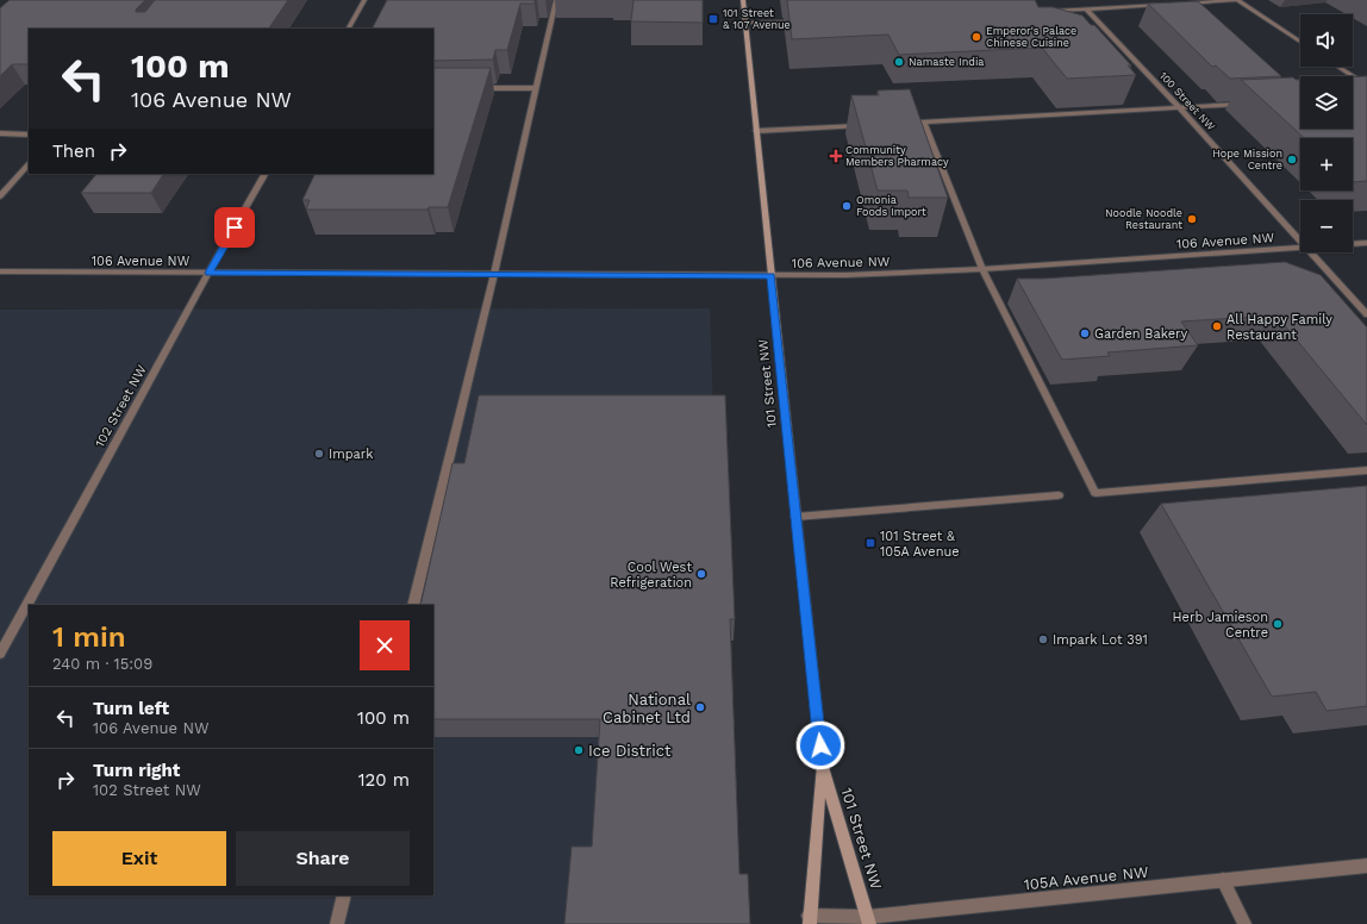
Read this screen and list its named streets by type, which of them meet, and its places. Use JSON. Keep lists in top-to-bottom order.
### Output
{
  "streets": {
    "main road": ["101 Street NW"],
    "street": [
      "100 Street NW",
      "106 Avenue NW",
      "102 Street NW",
      "105A Avenue NW"
    ]
  },
  "crossings": [
    ["106 Avenue NW", "101 Street NW"],
    ["106 Avenue NW", "102 Street NW"],
    ["101 Street NW", "105A Avenue NW"]
  ],
  "places": {
    "transit": ["101 Street & 107 Avenue", "101 Street & 105A Avenue"],
    "other": [
      "Emperor's Palace Chinese Cuisine",
      "Namaste India",
      "Hope Mission Centre",
      "Omonia Foods Import",
      "Noodle Noodle Restaurant",
      "All Happy Family Restaurant",
      "Garden Bakery",
      "Impark",
      "Cool West Refrigeration",
      "Herb Jamieson Centre",
      "Impark Lot 391",
      "National Cabinet Ltd",
      "Ice District"
    ],
    "health": ["Community Members Pharmacy"]
  },
  "page": {
    "map_buttons": ["+", "−"],
    "turn": ["100 m", "106 Avenue NW"],
    "then": "Then",
    "heading": ["1 min", "240 m · 15:09"],
    "list": [
      {
        "name": "Turn left",
        "note": "106 Avenue NW",
        "value": "100 m"
      },
      {
        "name": "Turn right",
        "note": "102 Street NW",
        "value": "120 m"
      }
    ],
    "buttons": ["Exit", "Share"]
  }
}
